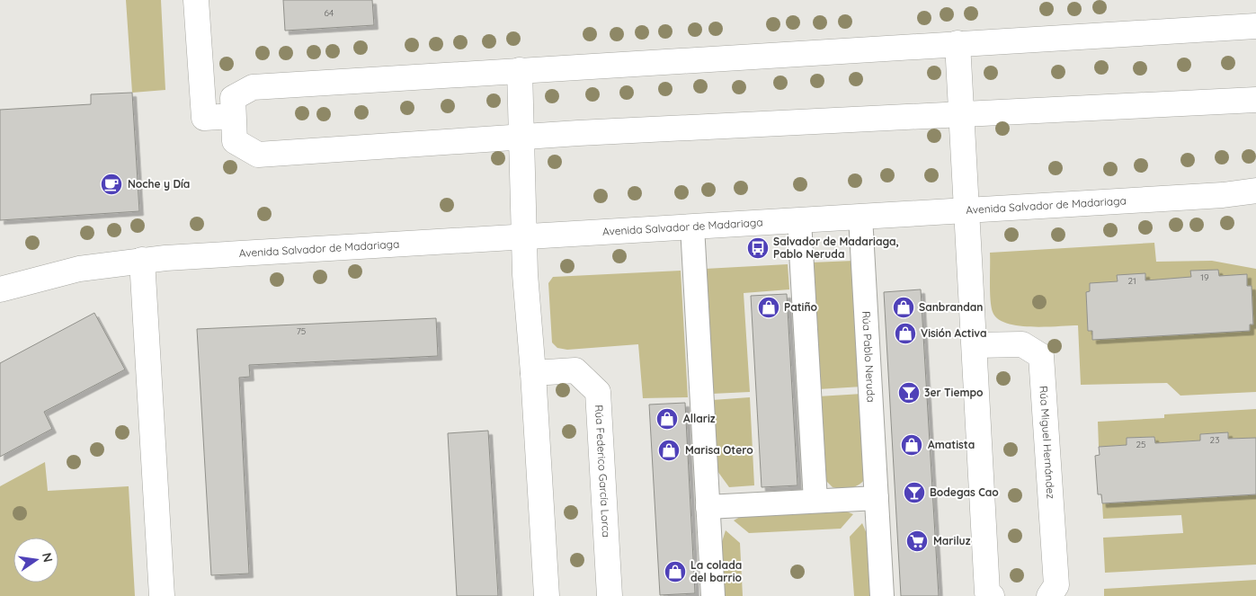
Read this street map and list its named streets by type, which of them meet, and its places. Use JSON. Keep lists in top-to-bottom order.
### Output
{
  "streets": {
    "street": [
      "Avenida Salvador de Madariaga",
      "Rúa Pablo Neruda",
      "Rúa Miguel Hernández",
      "Rúa Federico García Lorca"
    ]
  },
  "crossings": [
    ["Avenida Salvador de Madariaga", "Rúa Pablo Neruda"]
  ],
  "places": {
    "cafe": ["Noche y Día"],
    "bus stop": ["Salvador de Madariaga, Pablo Neruda"],
    "shop": [
      "Patiño",
      "Sanbrandan",
      "Visión Activa",
      "Allariz",
      "Amatista",
      "Marisa Otero",
      "La colada del barrio"
    ],
    "bar": ["3er Tiempo", "Bodegas Cao"],
    "supermarket": ["Mariluz"]
  },
  "house_numbers": [
    "64",
    "19",
    "21",
    "75",
    "23",
    "25"
  ],
  "north": "right"
}
